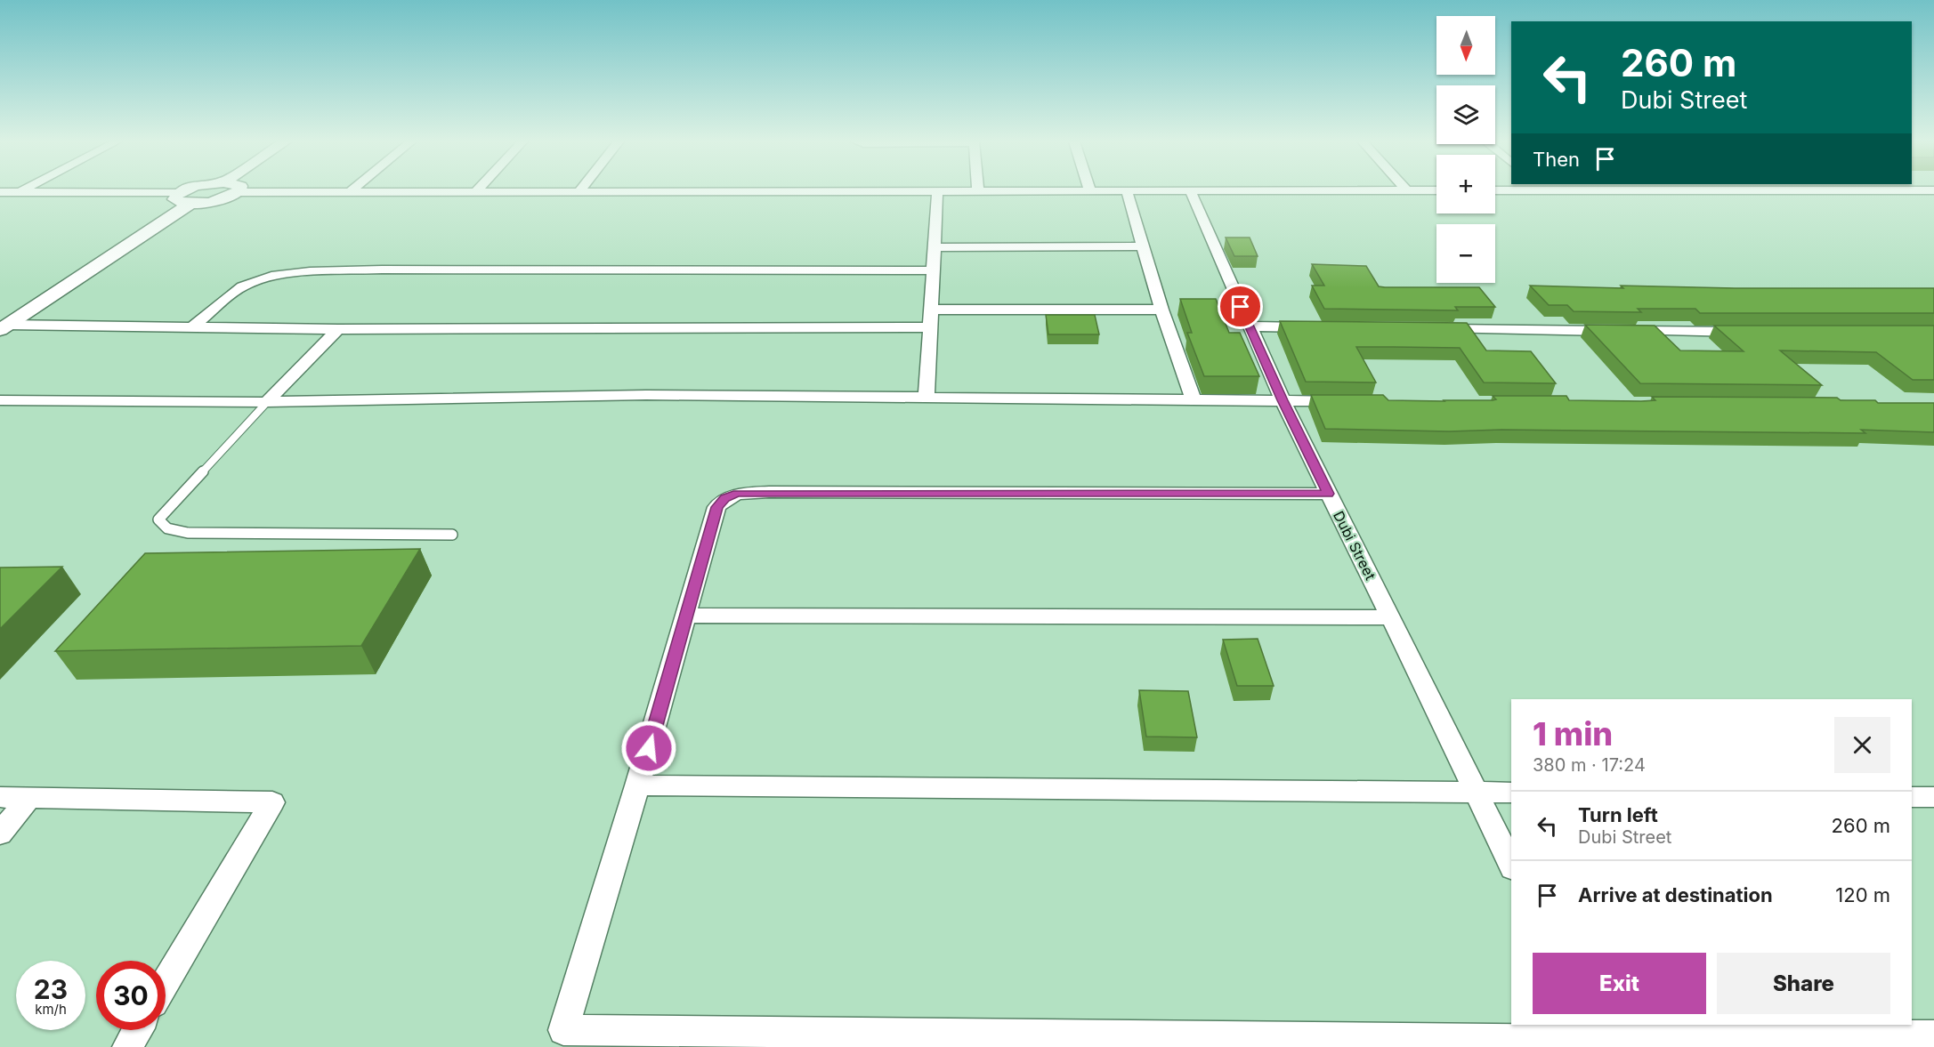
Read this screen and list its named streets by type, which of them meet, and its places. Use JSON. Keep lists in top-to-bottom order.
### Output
{
  "streets": {
    "street": ["Dubi Street"]
  },
  "north": "bottom",
  "page": {
    "map_buttons": ["+", "−"],
    "turn": ["260 m", "Dubi Street"],
    "then": "Then",
    "heading": ["1 min", "380 m · 17:24"],
    "list": [
      {
        "name": "Turn left",
        "note": "Dubi Street",
        "value": "260 m"
      },
      {
        "name": "Arrive at destination",
        "value": "120 m"
      }
    ],
    "buttons": ["Exit", "Share"],
    "speed": "23 km/h",
    "limit": "30"
  }
}
